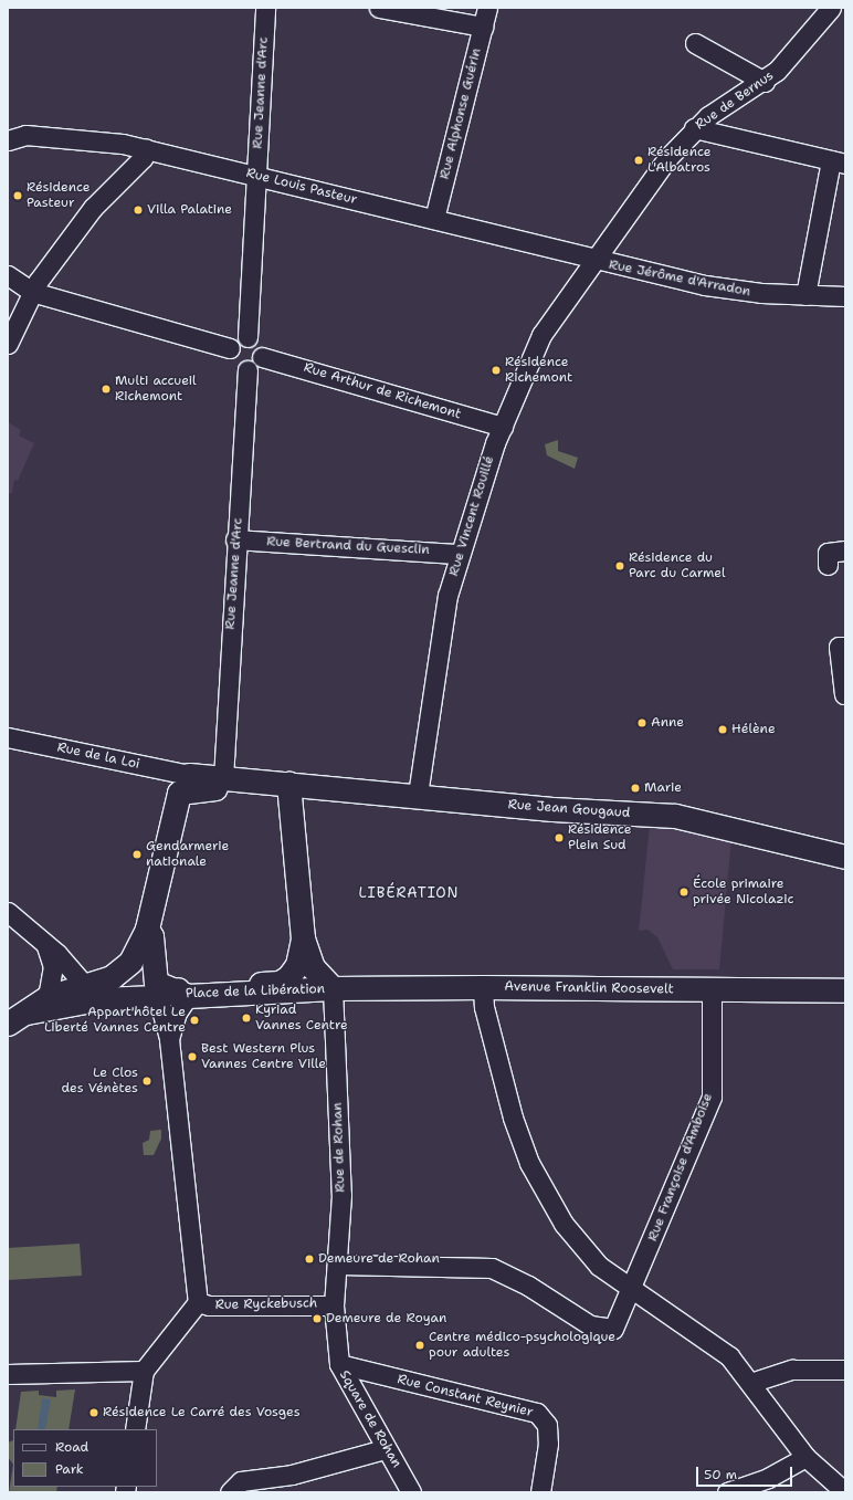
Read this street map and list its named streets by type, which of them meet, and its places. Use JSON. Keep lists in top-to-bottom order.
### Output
{
  "streets": {
    "main road": ["Rue Jean Gougaud", "Avenue Franklin Roosevelt", "Place de la Libération"],
    "street": [
      "Rue Jeanne d'Arc",
      "Rue de Bernus",
      "Rue Alphonse Guérin",
      "Rue Louis Pasteur",
      "Rue Jérôme d'Arradon",
      "Rue Arthur de Richemont",
      "Rue Vincent Rouillé",
      "Rue Bertrand du Guesclin",
      "Rue de la Loi",
      "Rue de Rohan",
      "Rue Françoise d'Amboise",
      "Rue Ryckebusch",
      "Rue Constant Reynier",
      "Square de Rohan"
    ]
  },
  "crossings": [
    ["Rue Jeanne d'Arc", "Rue Louis Pasteur"],
    ["Rue Jeanne d'Arc", "Rue Arthur de Richemont"],
    ["Rue Jeanne d'Arc", "Rue Bertrand du Guesclin"],
    ["Rue de Bernus", "Rue Louis Pasteur"],
    ["Rue de Bernus", "Rue Jérôme d'Arradon"],
    ["Rue de Bernus", "Rue Vincent Rouillé"],
    ["Rue Alphonse Guérin", "Rue Louis Pasteur"],
    ["Rue Louis Pasteur", "Rue Jérôme d'Arradon"],
    ["Rue Louis Pasteur", "Rue Vincent Rouillé"],
    ["Rue Jérôme d'Arradon", "Rue Vincent Rouillé"],
    ["Rue Arthur de Richemont", "Rue Vincent Rouillé"],
    ["Rue Vincent Rouillé", "Rue Bertrand du Guesclin"],
    ["Rue Vincent Rouillé", "Rue Jean Gougaud"],
    ["Rue Jean Gougaud", "Place de la Libération"],
    ["Avenue Franklin Roosevelt", "Place de la Libération"],
    ["Avenue Franklin Roosevelt", "Rue de Rohan"],
    ["Avenue Franklin Roosevelt", "Rue Françoise d'Amboise"],
    ["Place de la Libération", "Rue de Rohan"],
    ["Rue de Rohan", "Rue Françoise d'Amboise"],
    ["Rue de Rohan", "Rue Ryckebusch"],
    ["Rue de Rohan", "Square de Rohan"],
    ["Rue Ryckebusch", "Square de Rohan"],
    ["Rue Constant Reynier", "Square de Rohan"]
  ],
  "districts": ["LIBÉRATION"],
  "places": [
    "Résidence L'Albatros",
    "Résidence Pasteur",
    "Villa Palatine",
    "Résidence Richemont",
    "Multi accueil Richemont",
    "Résidence du Parc du Carmel",
    "Anne",
    "Hélène",
    "Marie",
    "Résidence Plein Sud",
    "Gendarmerie nationale",
    "École primaire privée Nicolazic",
    "Kyriad Vannes Centre",
    "Appart'hôtel Le Liberté Vannes Centre",
    "Best Western Plus Vannes Centre Ville",
    "Le Clos des Vénètes",
    "Demeure de Rohan",
    "Demeure de Royan",
    "Centre médico-psychologique pour adultes",
    "Résidence Le Carré des Vosges"
  ],
  "legend": ["Road", "Park"],
  "scale_bar": "50 m"
}
